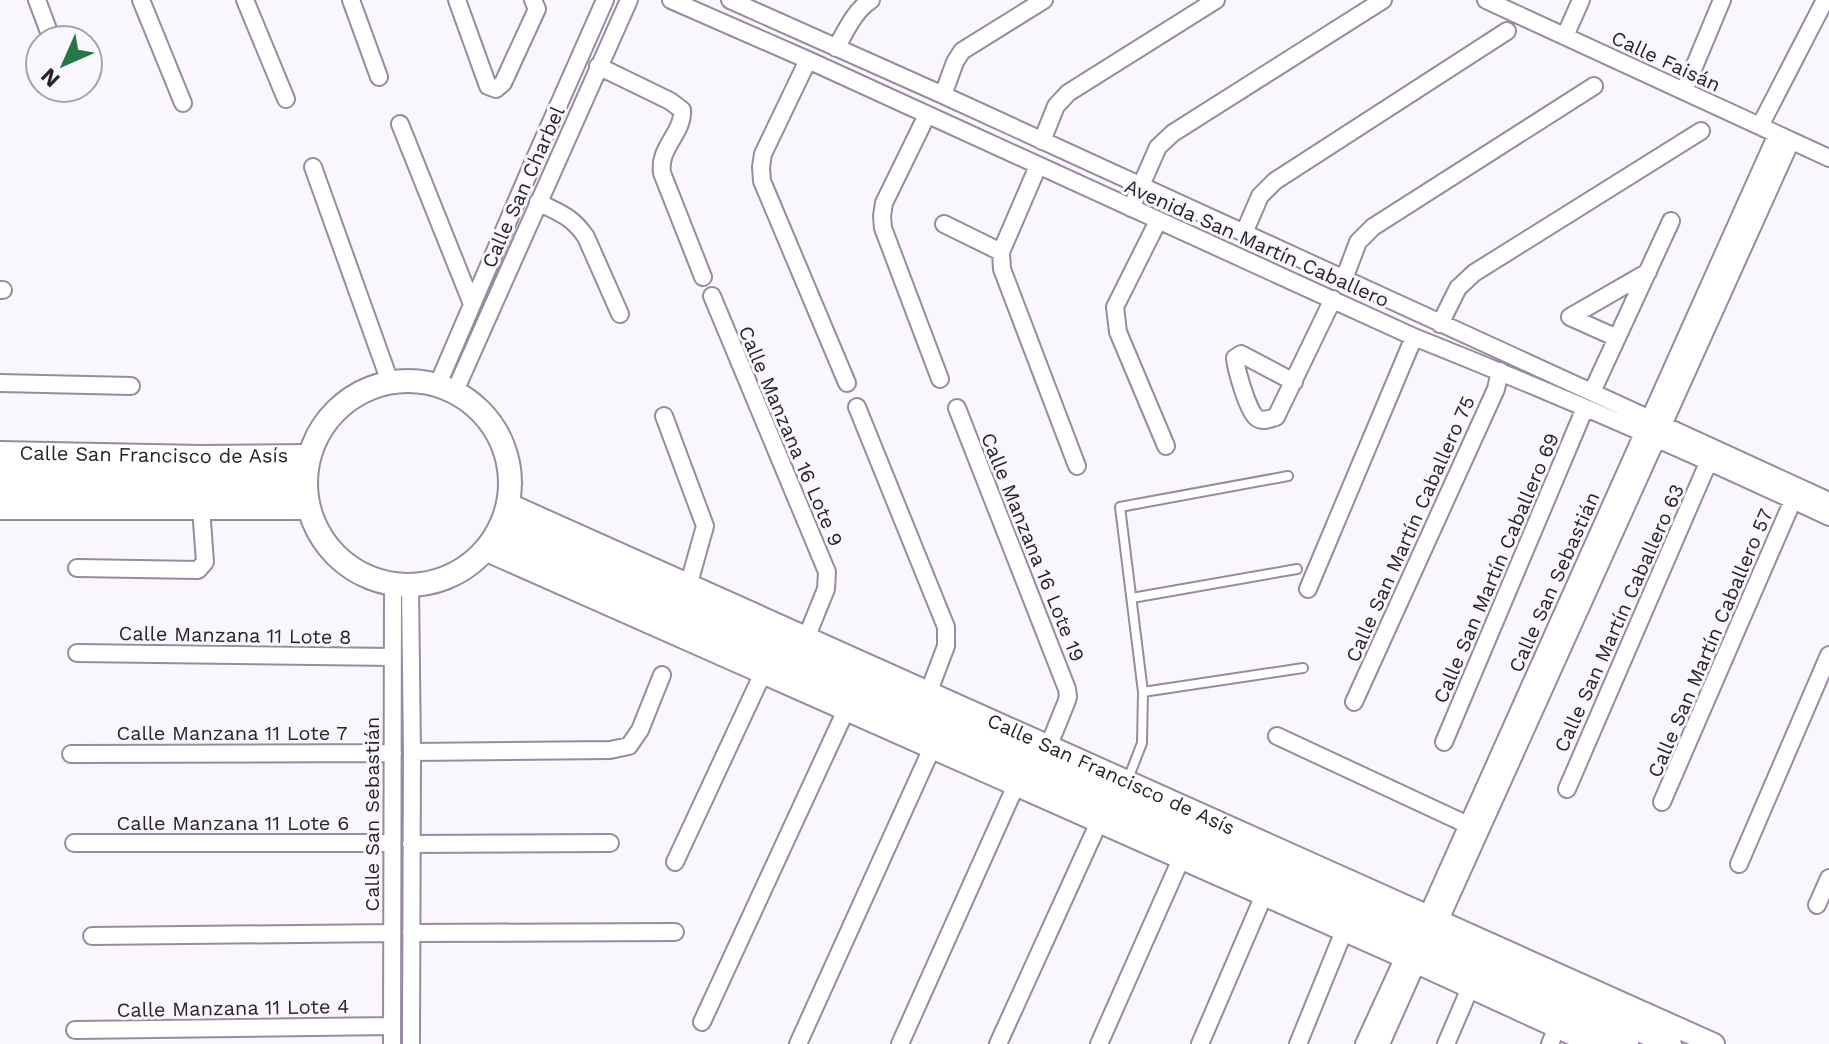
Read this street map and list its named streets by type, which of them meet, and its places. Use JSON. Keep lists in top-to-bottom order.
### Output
{
  "streets": {
    "main road": ["Calle San Francisco de Asís"],
    "street": [
      "Calle Faisán",
      "Calle San Charbel",
      "Avenida San Martín Caballero",
      "Calle Manzana 16 Lote 9",
      "Calle San Martín Caballero 75",
      "Calle Manzana 16 Lote 19",
      "Calle San Martín Caballero 69",
      "Calle San Sebastián",
      "Calle San Martín Caballero 63",
      "Calle Manzana 11 Lote 8",
      "Calle San Martín Caballero 57",
      "Calle Manzana 11 Lote 7",
      "Calle Manzana 11 Lote 6",
      "Calle Manzana 11 Lote 4"
    ]
  },
  "crossings": [
    ["Calle Faisán", "Calle San Sebastián"],
    ["Calle San Charbel", "Calle San Francisco de Asís"],
    ["Calle San Charbel", "Calle San Sebastián"],
    ["Avenida San Martín Caballero", "Calle San Martín Caballero 75"],
    ["Avenida San Martín Caballero", "Calle San Martín Caballero 69"],
    ["Avenida San Martín Caballero", "Calle San Sebastián"],
    ["Avenida San Martín Caballero", "Calle San Martín Caballero 63"],
    ["Avenida San Martín Caballero", "Calle San Martín Caballero 57"],
    ["Calle Manzana 16 Lote 9", "Calle San Francisco de Asís"],
    ["Calle San Francisco de Asís", "Calle Manzana 16 Lote 19"],
    ["Calle San Francisco de Asís", "Calle San Sebastián"],
    ["Calle San Sebastián", "Calle Manzana 11 Lote 8"],
    ["Calle San Sebastián", "Calle Manzana 11 Lote 7"],
    ["Calle San Sebastián", "Calle Manzana 11 Lote 6"],
    ["Calle San Sebastián", "Calle Manzana 11 Lote 4"]
  ],
  "north": "bottom left"
}
